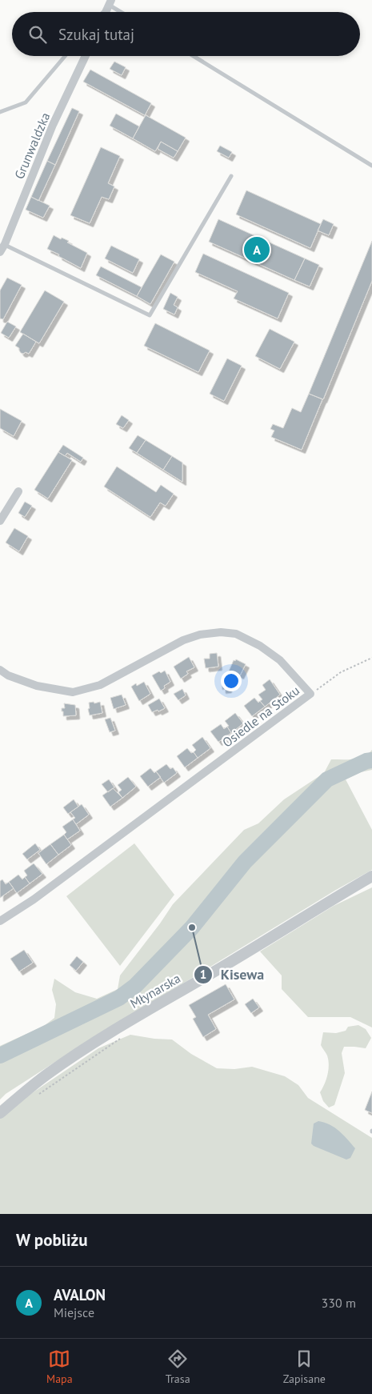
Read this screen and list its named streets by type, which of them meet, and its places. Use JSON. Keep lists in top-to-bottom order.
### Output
{
  "streets": {
    "street": ["Grunwaldzka", "Osiedle na Stoku", "Młynarska"]
  },
  "places": ["Kisewa"],
  "page": {
    "search": "Szukaj tutaj",
    "pins": "A",
    "heading": "W pobliżu",
    "list": [
      {
        "mark": "A",
        "name": "AVALON",
        "note": "Miejsce",
        "value": "330 m"
      }
    ],
    "nav": ["Mapa", "Trasa", "Zapisane"]
  }
}
